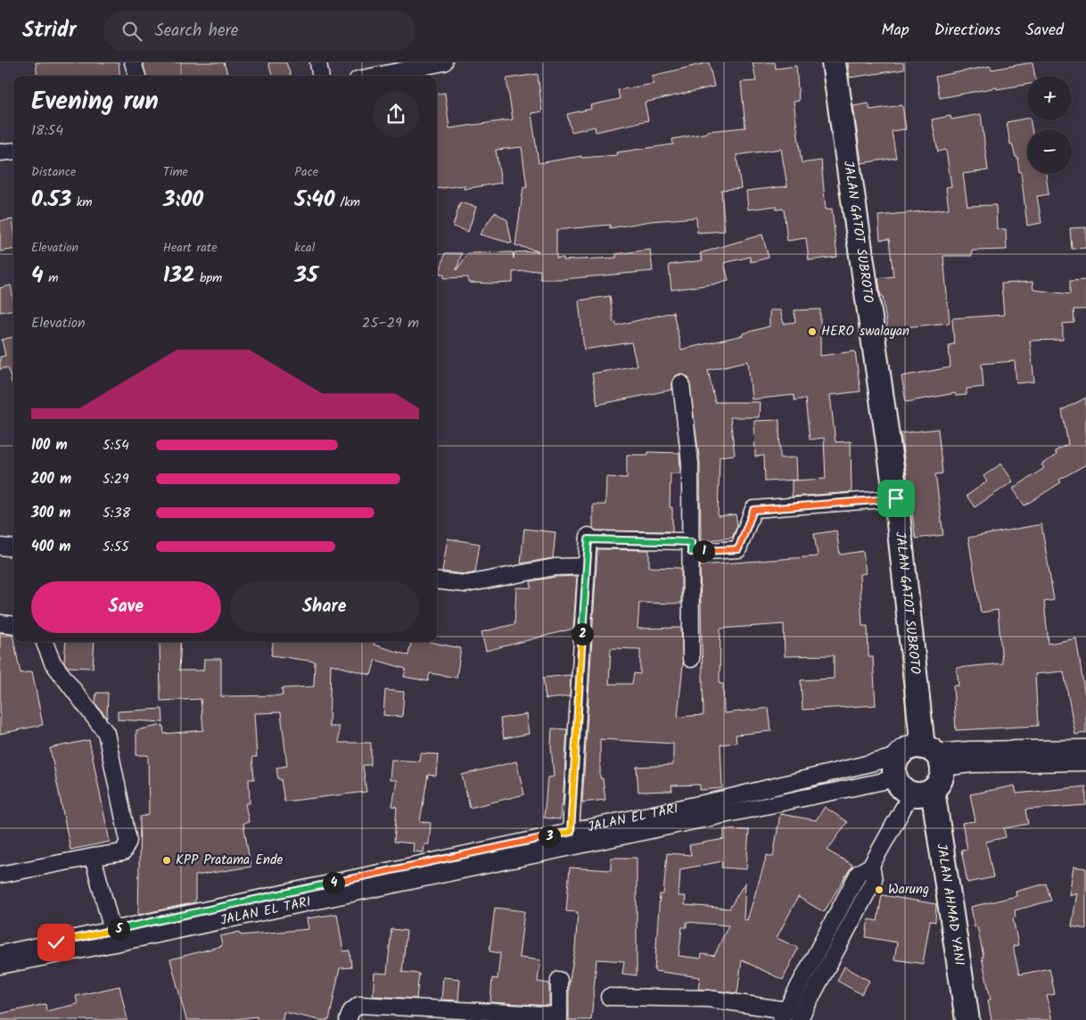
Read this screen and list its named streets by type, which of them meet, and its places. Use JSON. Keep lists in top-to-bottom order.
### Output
{
  "streets": {
    "highway": ["JALAN GATOT SUBROTO", "JALAN AHMAD YANI"],
    "street": ["JALAN EL TARI"]
  },
  "crossings": [
    ["JALAN EL TARI", "JALAN AHMAD YANI"]
  ],
  "places": ["HERO swalayan", "KPP Pratama Ende", "Warung"],
  "page": {
    "header": "Stridr",
    "search": "Search here",
    "nav": ["Map", "Directions", "Saved"],
    "map_buttons": ["+", "−"],
    "heading": ["Evening run", "18:54"],
    "stats": [
      ["Distance", "0.53 km"],
      ["Time", "3:00"],
      ["Pace", "5:40 /km"],
      ["Elevation", "4 m"],
      ["Heart rate", "132 bpm"],
      ["kcal", "35"]
    ],
    "chart": ["Elevation", "25–29 m"],
    "list": [
      {
        "name": "100 m",
        "note": "5:54"
      },
      {
        "name": "200 m",
        "note": "5:29"
      },
      {
        "name": "300 m",
        "note": "5:38"
      },
      {
        "name": "400 m",
        "note": "5:55"
      }
    ],
    "pins": [
      "1",
      "2",
      "3",
      "4",
      "5"
    ],
    "buttons": ["Save", "Share"]
  }
}
